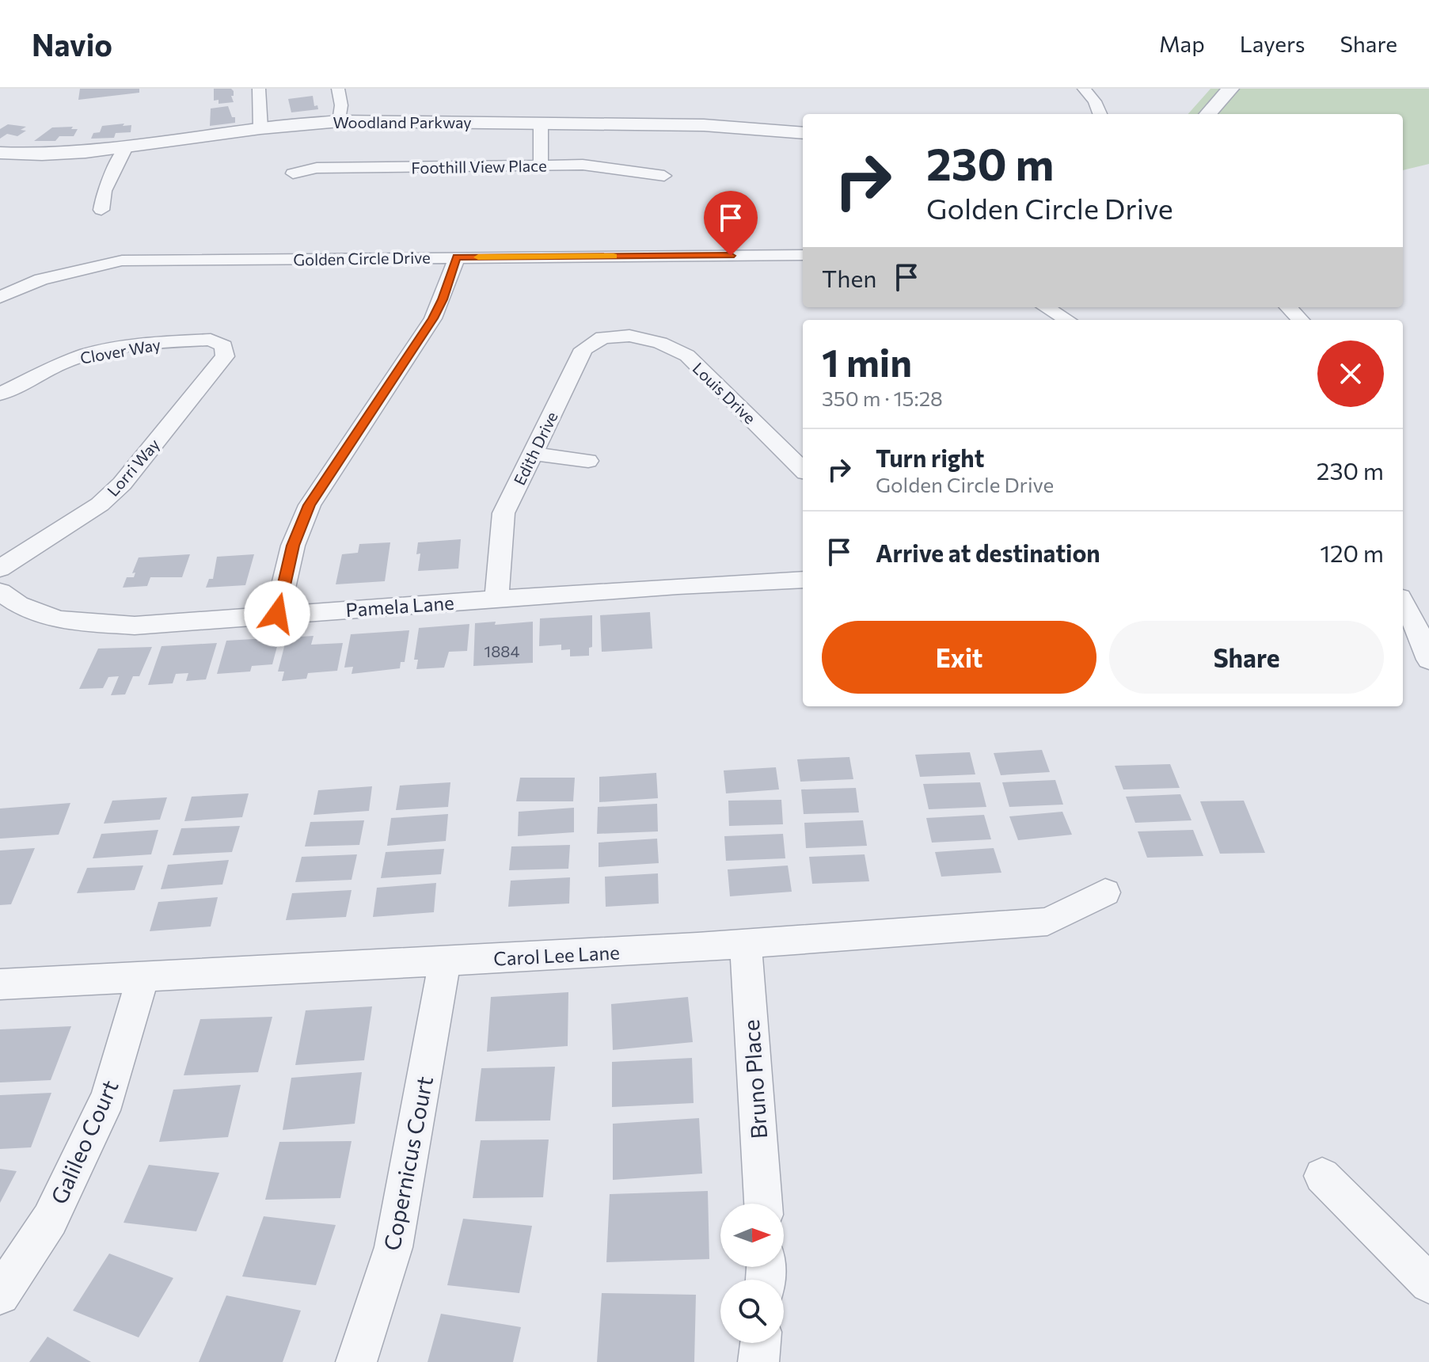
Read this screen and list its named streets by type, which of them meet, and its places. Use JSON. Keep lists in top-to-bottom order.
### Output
{
  "streets": {
    "street": [
      "Woodland Parkway",
      "Foothill View Place",
      "Golden Circle Drive",
      "Clover Way",
      "Louis Drive",
      "Edith Drive",
      "Lorri Way",
      "Pamela Lane",
      "Carol Lee Lane",
      "Bruno Place",
      "Galileo Court",
      "Copernicus Court"
    ]
  },
  "crossings": [
    ["Clover Way", "Lorri Way"],
    ["Louis Drive", "Edith Drive"],
    ["Edith Drive", "Pamela Lane"],
    ["Carol Lee Lane", "Bruno Place"],
    ["Carol Lee Lane", "Galileo Court"],
    ["Carol Lee Lane", "Copernicus Court"]
  ],
  "house_numbers": ["1884"],
  "north": "right",
  "page": {
    "header": "Navio",
    "nav": ["Map", "Layers", "Share"],
    "turn": ["230 m", "Golden Circle Drive"],
    "then": "Then",
    "heading": ["1 min", "350 m · 15:28"],
    "list": [
      {
        "name": "Turn right",
        "note": "Golden Circle Drive",
        "value": "230 m"
      },
      {
        "name": "Arrive at destination",
        "value": "120 m"
      }
    ],
    "buttons": ["Exit", "Share"]
  }
}
